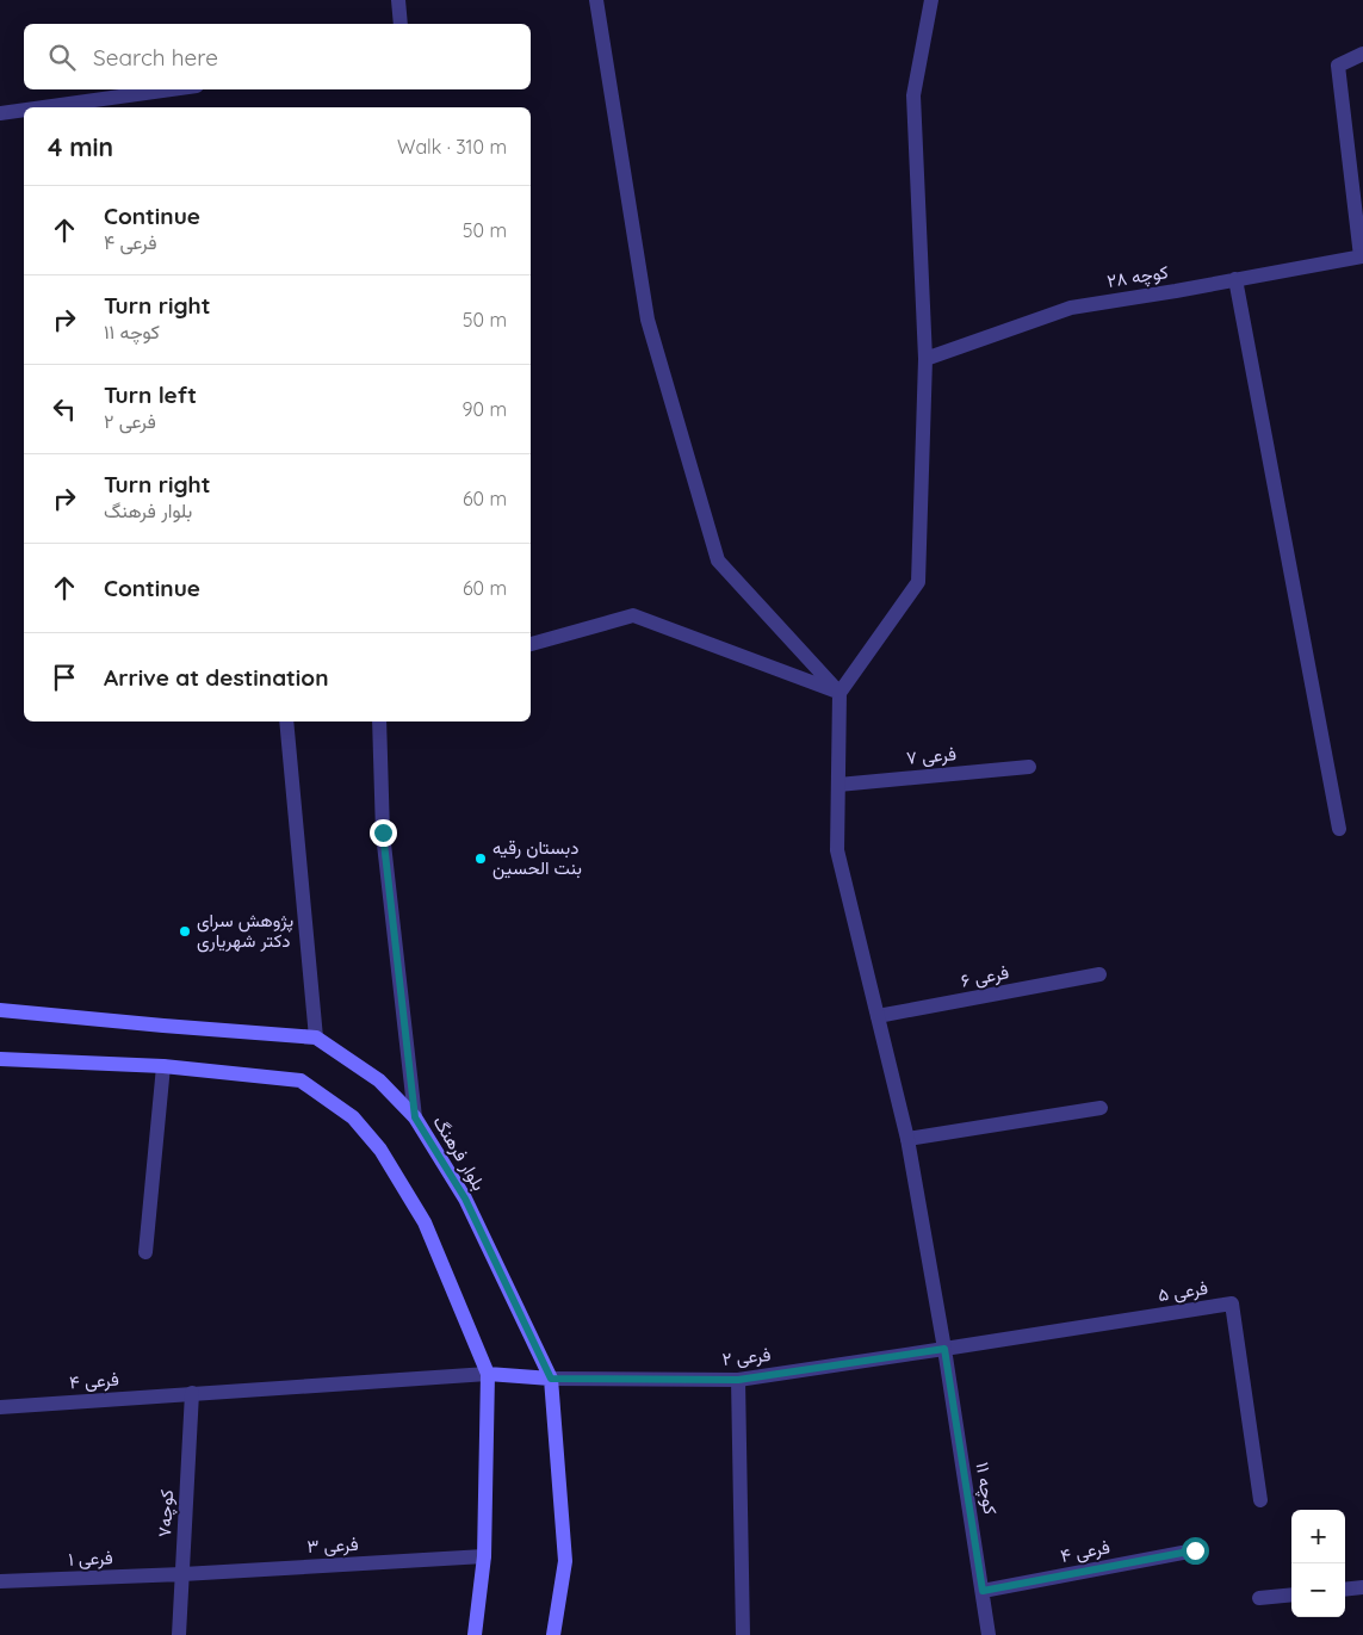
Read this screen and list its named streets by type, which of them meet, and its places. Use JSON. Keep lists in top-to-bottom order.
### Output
{
  "streets": {
    "street": [
      "کوچه ۲۸",
      "فرعی ۷",
      "فرعی ۶",
      "بلوار فرهنگ",
      "فرعی ۵",
      "فرعی ۲",
      "فرعی ۴",
      "کوچه ۱۱",
      "کوچه۷",
      "فرعی ۳",
      "فرعی ۱"
    ]
  },
  "crossings": [
    ["فرعی ۷", "کوچه ۱۱"],
    ["فرعی ۶", "کوچه ۱۱"],
    ["بلوار فرهنگ", "فرعی ۲"],
    ["فرعی ۵", "فرعی ۲"],
    ["فرعی ۵", "کوچه ۱۱"],
    ["فرعی ۲", "کوچه ۱۱"],
    ["فرعی ۴", "کوچه ۱۱"],
    ["فرعی ۴", "کوچه۷"],
    ["کوچه۷", "فرعی ۳"],
    ["کوچه۷", "فرعی ۱"],
    ["فرعی ۳", "فرعی ۱"]
  ],
  "places": ["دبستان رقیه بنت الحسین", "پژوهش سرای دکتر شهریاری"],
  "page": {
    "search": "Search here",
    "heading": ["4 min", "Walk · 310 m"],
    "list": [
      ["Continue", "فرعی ۴", "50 m"],
      ["Turn right", "کوچه ۱۱", "50 m"],
      ["Turn left", "فرعی ۲", "90 m"],
      ["Turn right", "بلوار فرهنگ", "60 m"],
      ["Continue", "60 m"],
      "Arrive at destination"
    ],
    "map_buttons": ["+", "−"]
  }
}
